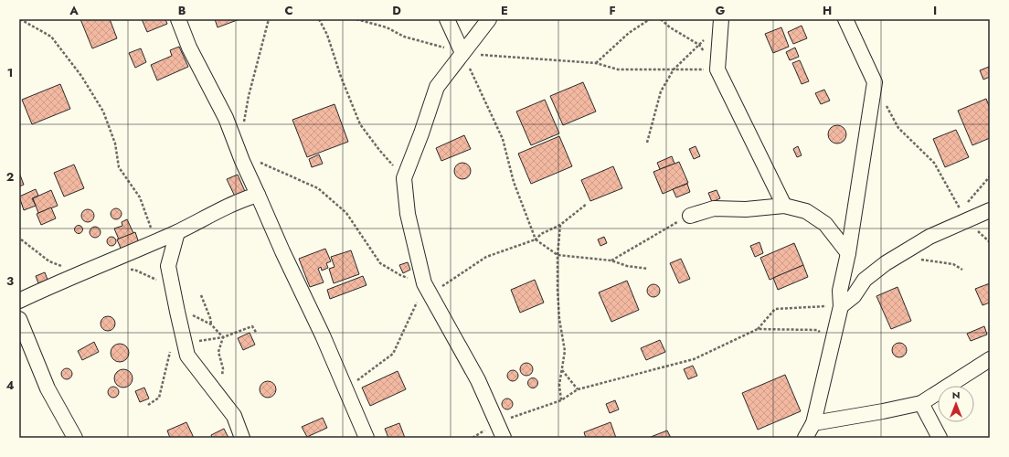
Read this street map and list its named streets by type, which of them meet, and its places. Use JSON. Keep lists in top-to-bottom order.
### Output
{
  "north": "top",
  "grid": {
    "columns": [
      "A",
      "B",
      "C",
      "D",
      "E",
      "F",
      "G",
      "H",
      "I"
    ],
    "rows": [
      "1",
      "2",
      "3",
      "4"
    ]
  }
}
